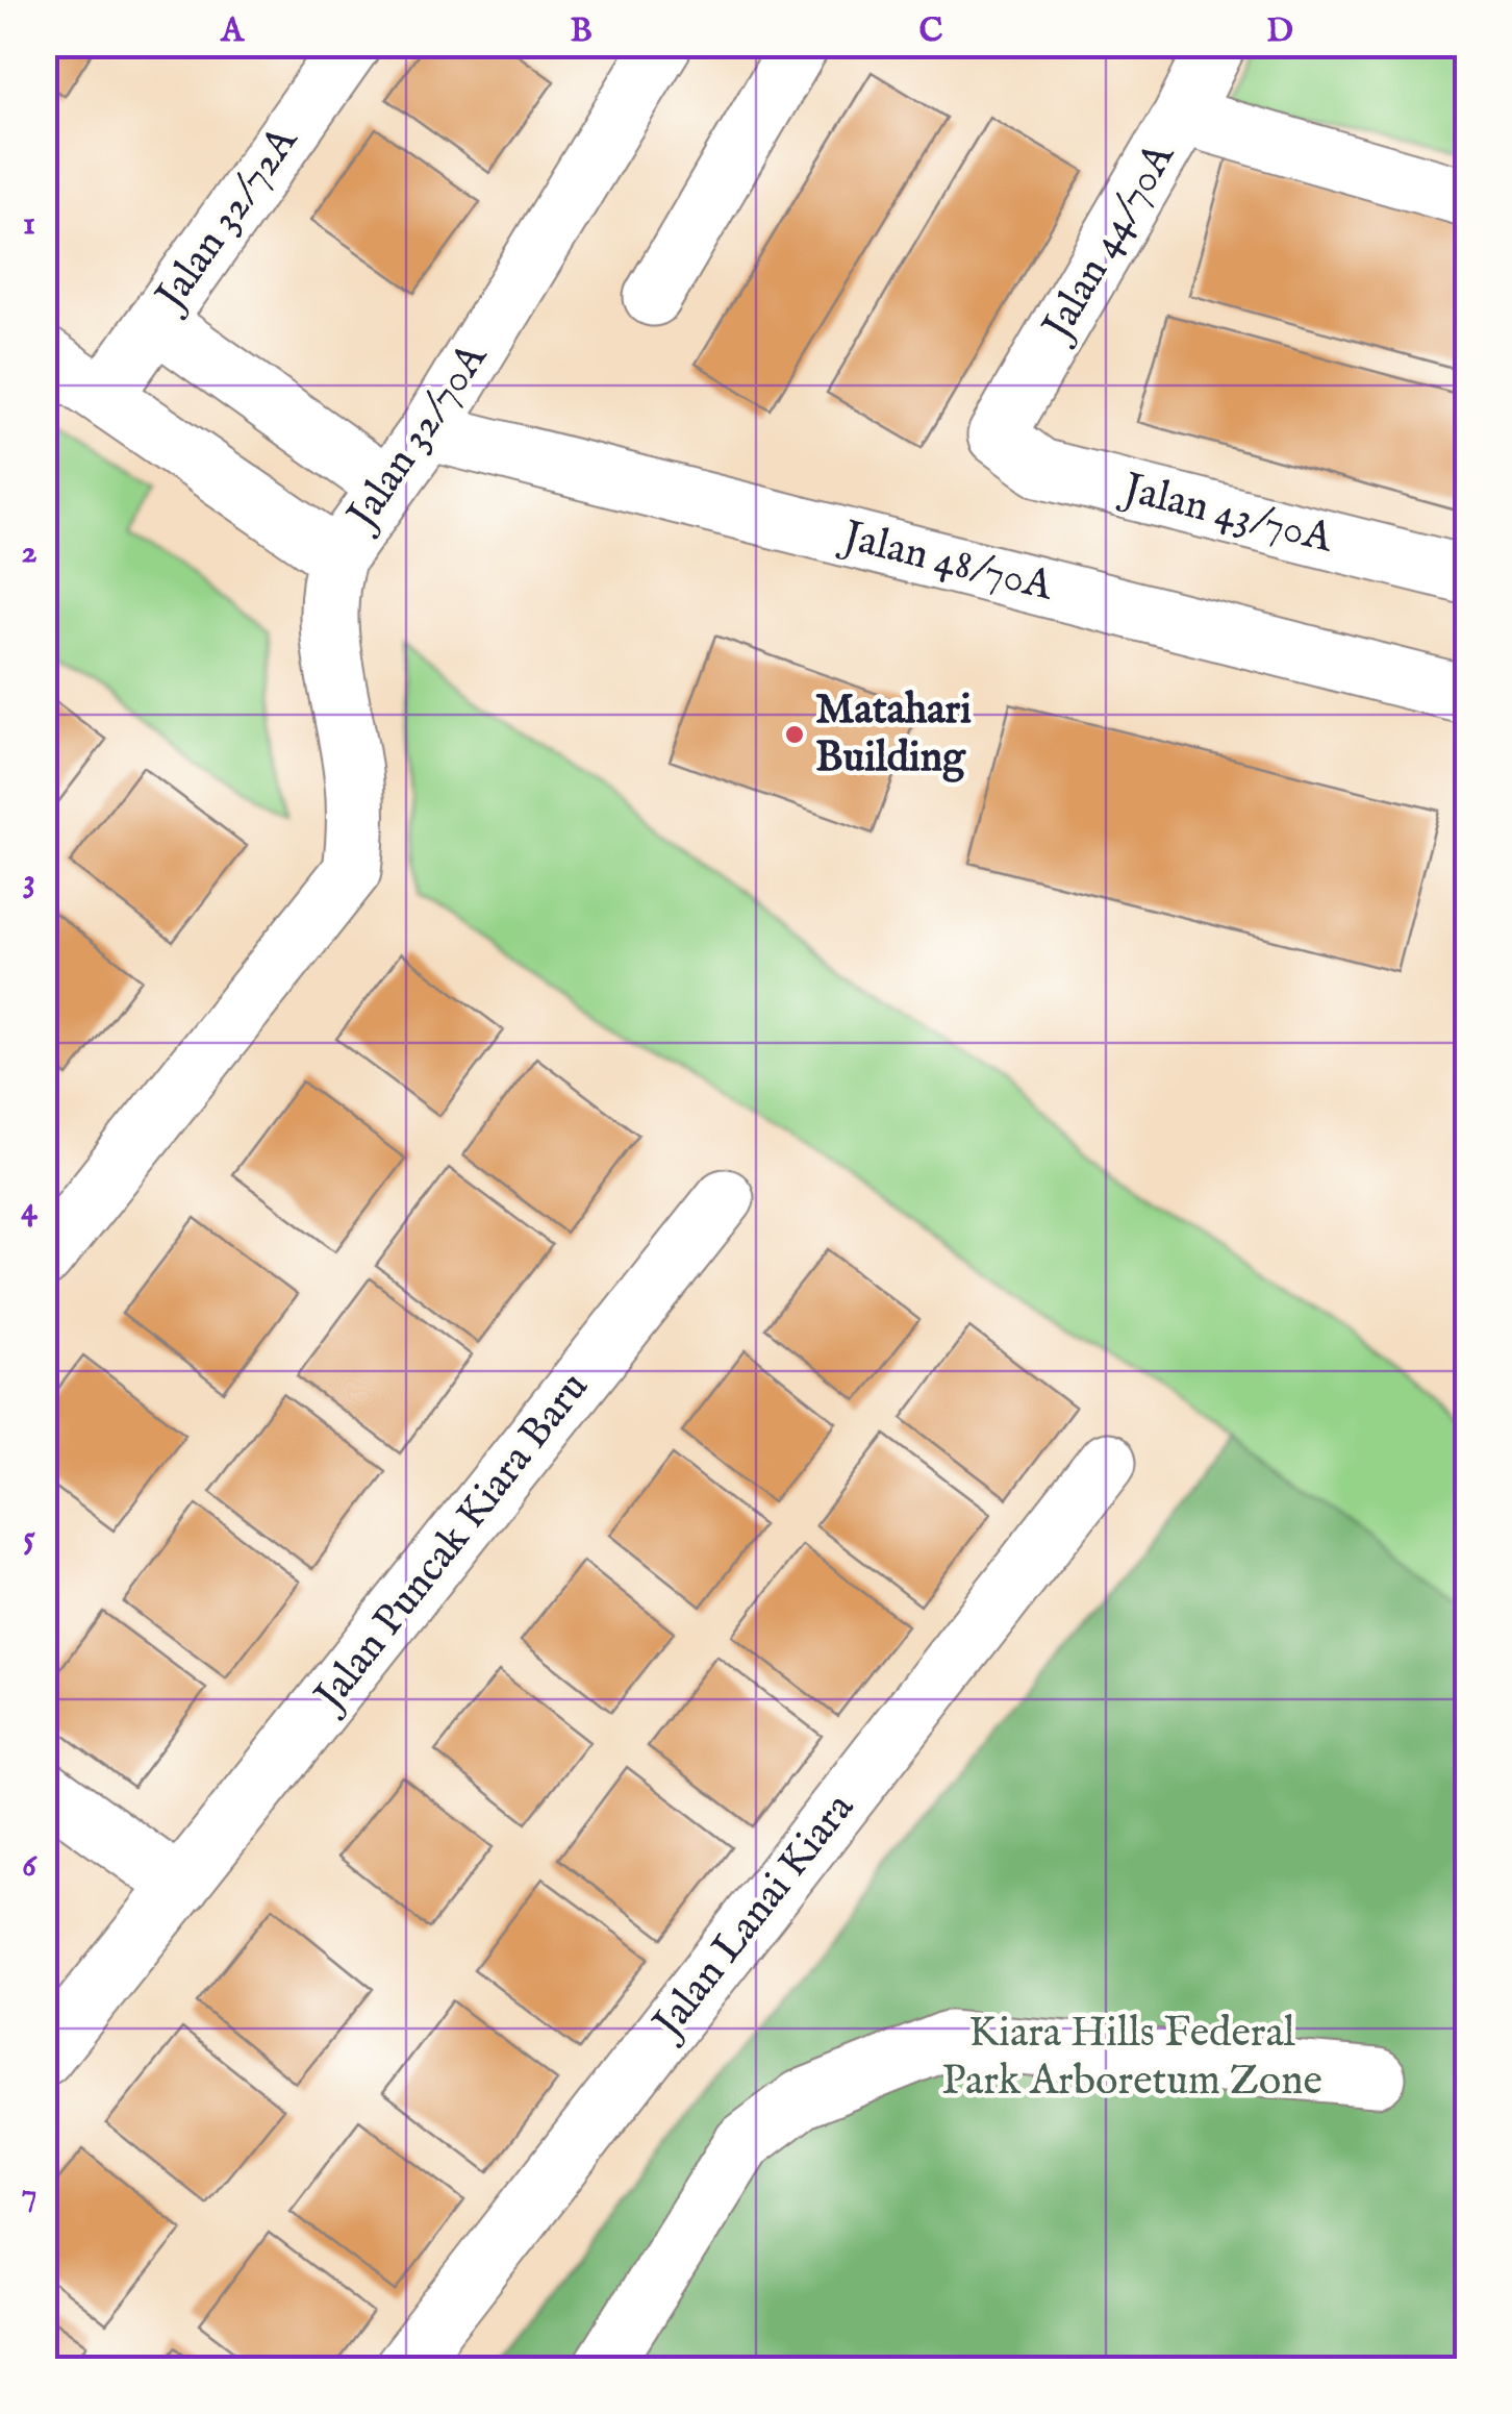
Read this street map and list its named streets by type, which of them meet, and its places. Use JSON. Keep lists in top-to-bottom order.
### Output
{
  "streets": {
    "street": [
      "Jalan 32/72A",
      "Jalan 44/70A",
      "Jalan 32/70A",
      "Jalan 43/70A",
      "Jalan 48/70A",
      "Jalan Puncak Kiara Baru",
      "Jalan Lanai Kiara"
    ]
  },
  "crossings": [
    ["Jalan 44/70A", "Jalan 43/70A"],
    ["Jalan 32/70A", "Jalan 48/70A"]
  ],
  "parks": ["Kiara Hills Federal Park Arboretum Zone"],
  "places": ["Matahari Building"],
  "grid": {
    "columns": [
      "A",
      "B",
      "C",
      "D"
    ],
    "rows": [
      "1",
      "2",
      "3",
      "4",
      "5",
      "6",
      "7"
    ]
  }
}
